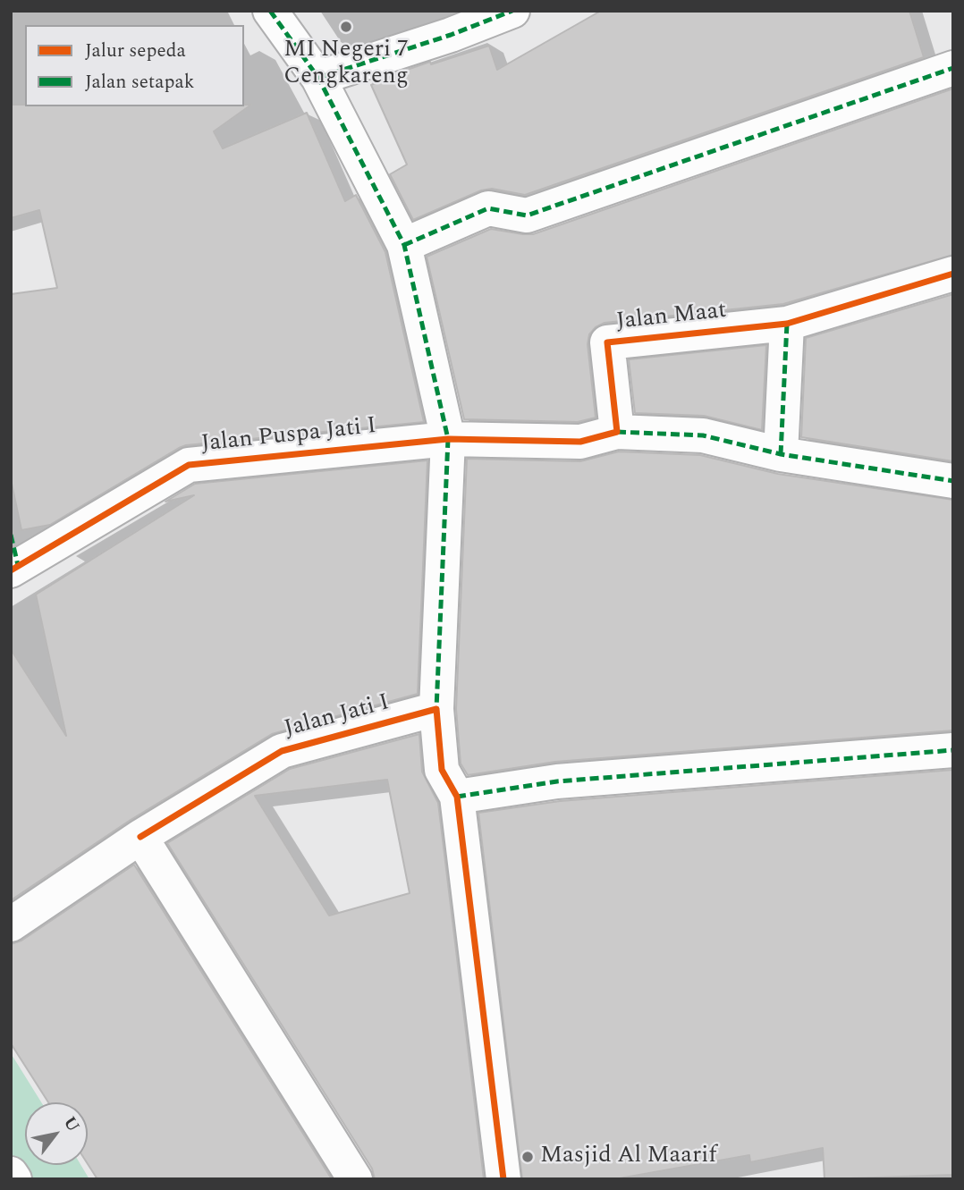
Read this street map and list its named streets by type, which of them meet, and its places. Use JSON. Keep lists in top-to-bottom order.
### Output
{
  "streets": {
    "street": ["Jalan Maat", "Jalan Puspa Jati I", "Jalan Jati I"]
  },
  "places": ["MI Negeri 7 Cengkareng", "Masjid Al Maarif"],
  "legend": ["Jalur sepeda", "Jalan setapak"],
  "north": "top right"
}
